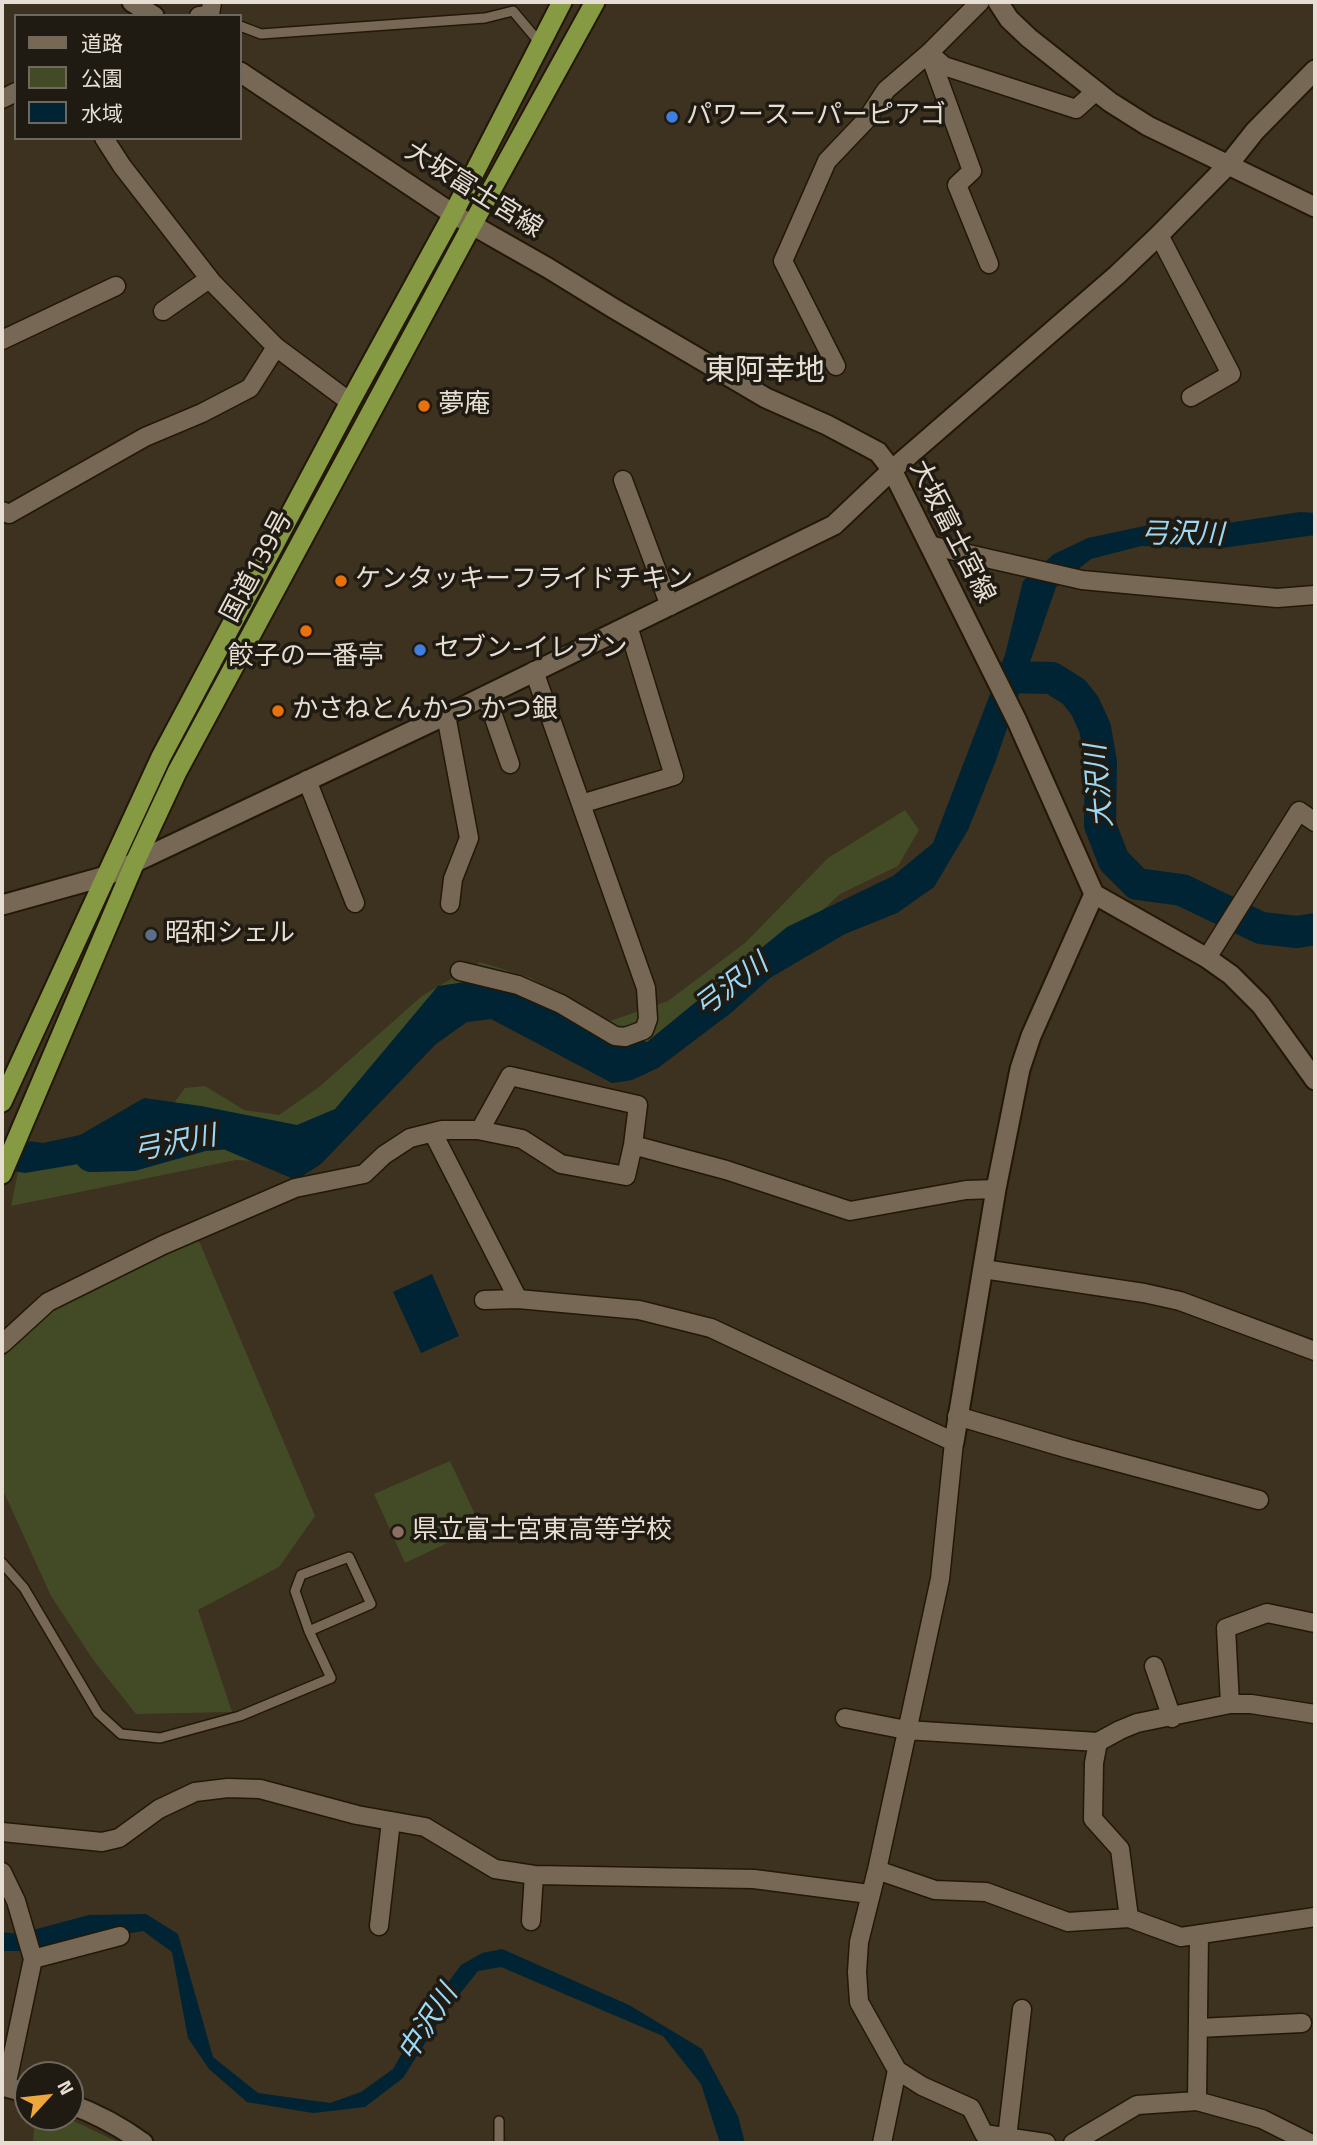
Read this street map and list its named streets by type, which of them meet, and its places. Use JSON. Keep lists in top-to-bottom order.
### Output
{
  "streets": {
    "highway": ["国道139号"],
    "street": ["大坂富士宮線"]
  },
  "crossings": [
    ["大坂富士宮線", "国道139号"]
  ],
  "districts": ["東阿幸地"],
  "water": ["弓沢川", "大沢川", "中沢川"],
  "places": [
    "パワースーパーピアゴ",
    "夢庵",
    "ケンタッキーフライドチキン",
    "餃子の一番亭",
    "セブン-イレブン",
    "かさねとんかつ かつ銀",
    "昭和シェル",
    "県立富士宮東高等学校"
  ],
  "legend": ["道路", "公園", "水域"],
  "north": "top right"
}
